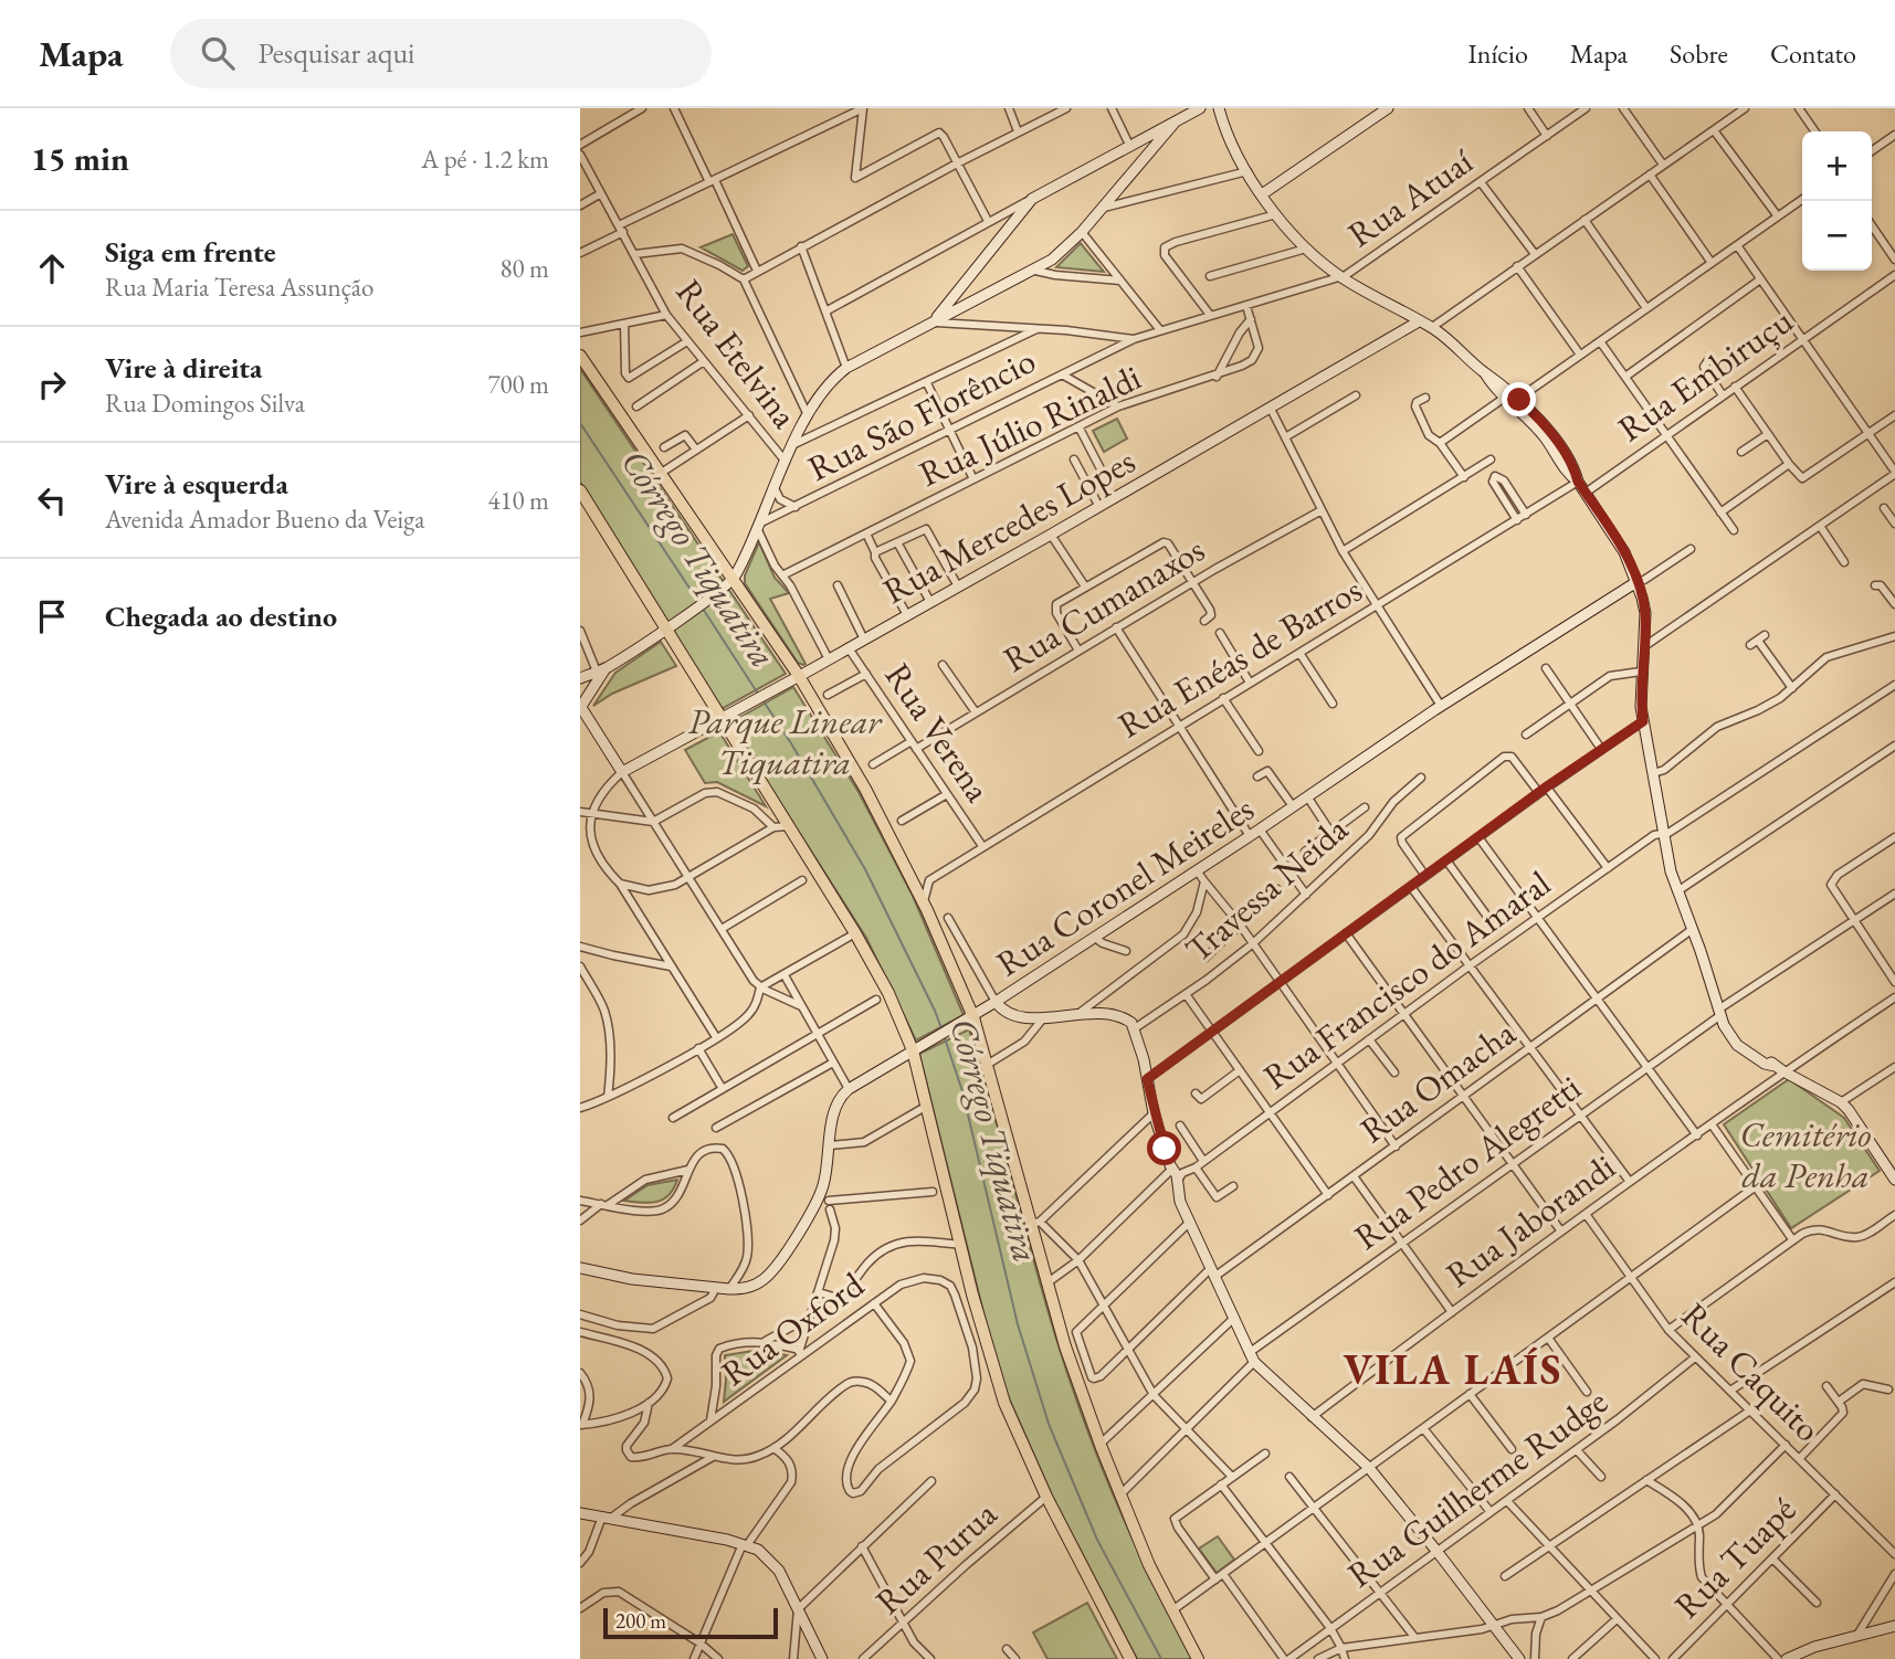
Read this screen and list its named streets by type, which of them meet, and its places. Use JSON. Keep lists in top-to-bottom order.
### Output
{
  "streets": {
    "street": [
      "Rua Atuaí",
      "Rua Etelvina",
      "Rua Embiruçu",
      "Rua São Florêncio",
      "Rua Júlio Rinaldi",
      "Rua Mercedes Lopes",
      "Rua Cumanaxos",
      "Rua Enéas de Barros",
      "Rua Verena",
      "Rua Coronel Meireles",
      "Travessa Neida",
      "Rua Francisco do Amaral",
      "Rua Omacha",
      "Rua Pedro Alegretti",
      "Rua Jaborandi",
      "Rua Oxford",
      "Rua Caquito",
      "Rua Guilherme Rudge",
      "Rua Purua",
      "Rua Tuapé"
    ]
  },
  "crossings": [
    ["Rua Atuaí", "Rua São Florêncio"],
    ["Rua São Florêncio", "Rua Júlio Rinaldi"],
    ["Rua Mercedes Lopes", "Rua Verena"],
    ["Rua Cumanaxos", "Rua Verena"],
    ["Rua Enéas de Barros", "Rua Verena"],
    ["Rua Jaborandi", "Rua Caquito"],
    ["Rua Caquito", "Rua Guilherme Rudge"],
    ["Rua Caquito", "Rua Tuapé"]
  ],
  "districts": ["VILA LAÍS"],
  "water": ["Córrego Tiquatira"],
  "parks": ["Parque Linear Tiquatira", "Cemitério da Penha"],
  "scale_bar": "200 m",
  "page": {
    "header": "Mapa",
    "search": "Pesquisar aqui",
    "nav": [
      "Início",
      "Mapa",
      "Sobre",
      "Contato"
    ],
    "heading": ["15 min", "A pé · 1.2 km"],
    "map_buttons": ["+", "−"],
    "list": [
      ["Siga em frente", "Rua Maria Teresa Assunção", "80 m"],
      ["Vire à direita", "Rua Domingos Silva", "700 m"],
      ["Vire à esquerda", "Avenida Amador Bueno da Veiga", "410 m"],
      "Chegada ao destino"
    ],
    "scale": "200 m"
  }
}
